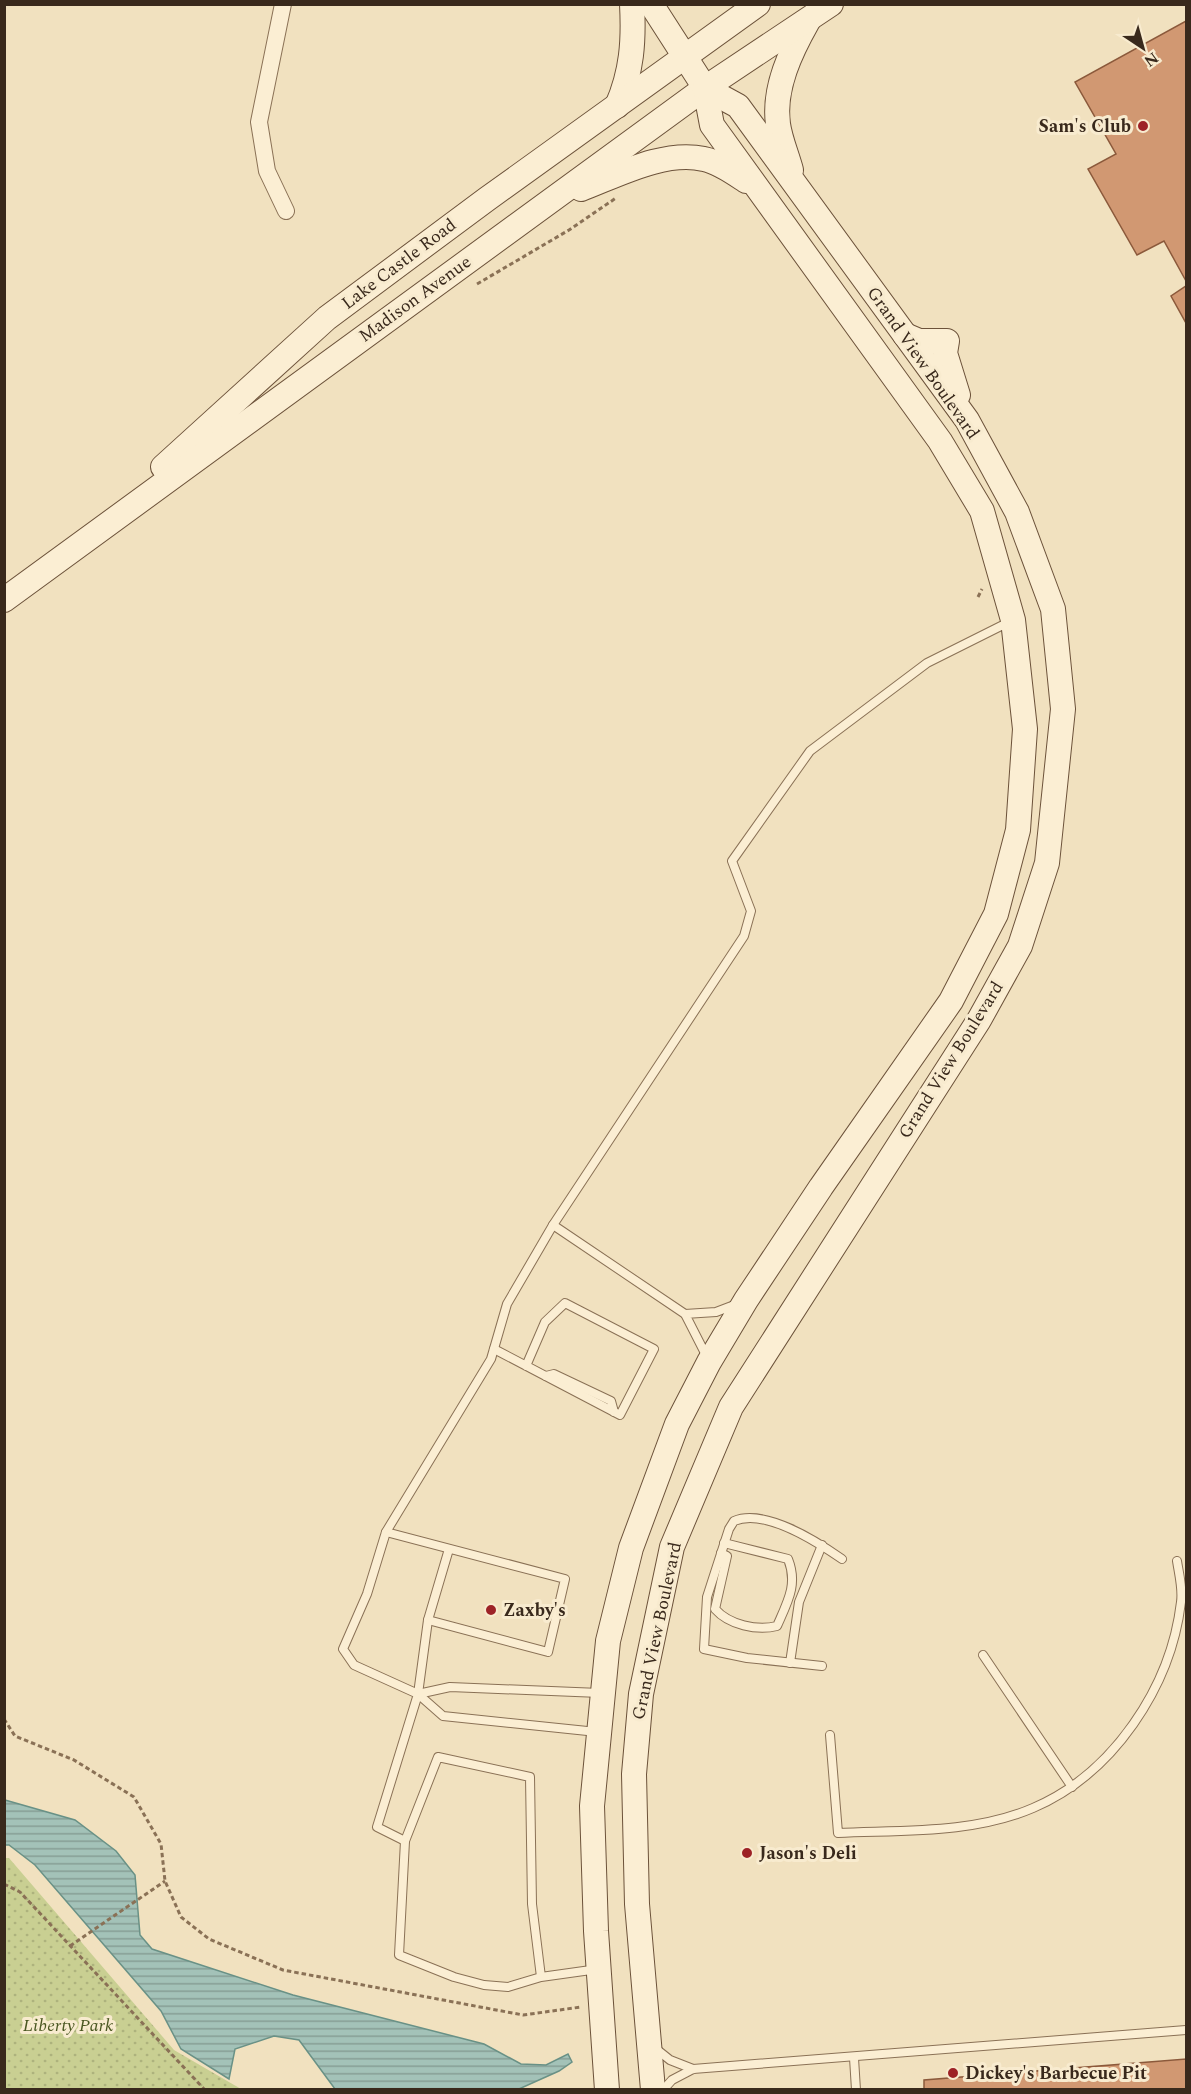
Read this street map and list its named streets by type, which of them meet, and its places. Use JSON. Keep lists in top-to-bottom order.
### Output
{
  "streets": {
    "main road": ["Lake Castle Road", "Madison Avenue", "Grand View Boulevard"]
  },
  "crossings": [
    ["Lake Castle Road", "Madison Avenue"],
    ["Lake Castle Road", "Grand View Boulevard"],
    ["Madison Avenue", "Grand View Boulevard"]
  ],
  "parks": ["Liberty Park"],
  "places": [
    "Sam's Club",
    "Zaxby's",
    "Jason's Deli",
    "Dickey's Barbecue Pit"
  ],
  "north": "bottom right"
}
